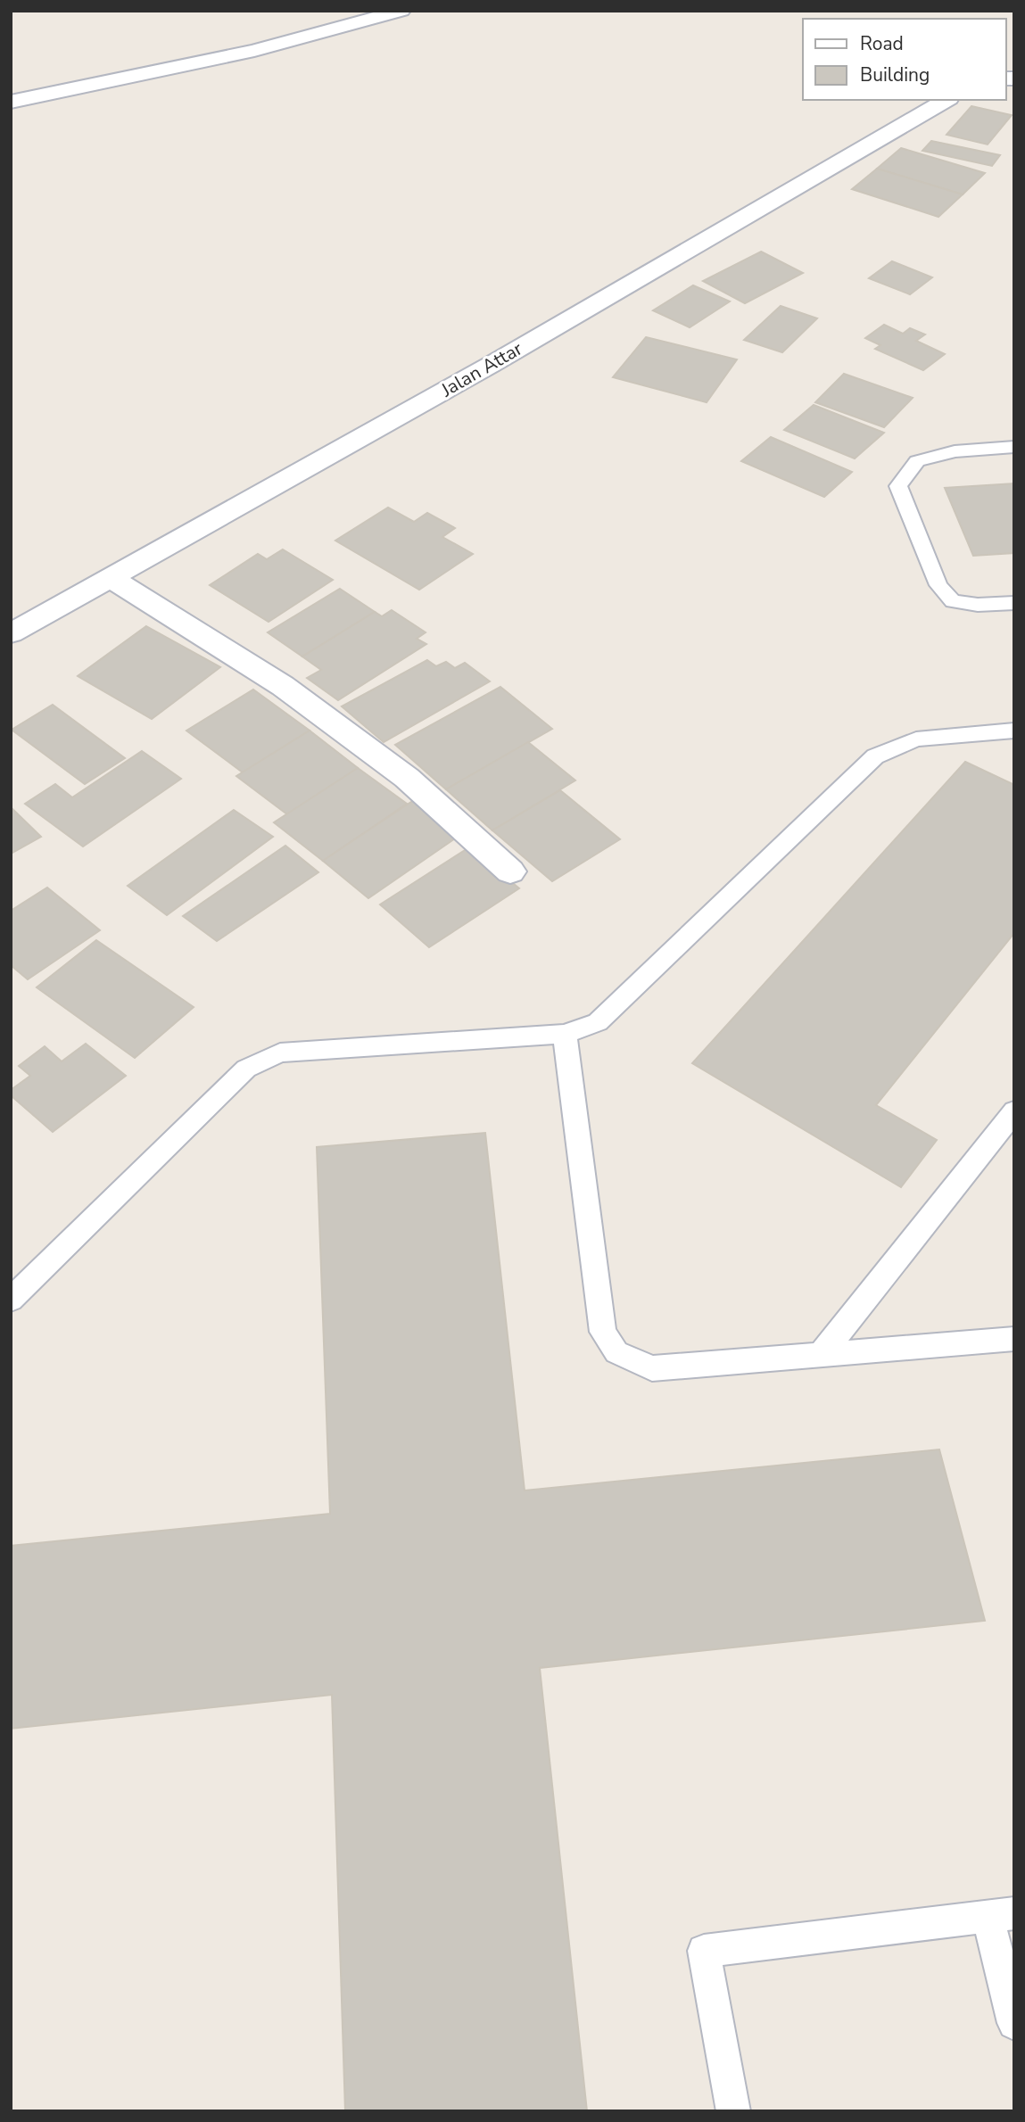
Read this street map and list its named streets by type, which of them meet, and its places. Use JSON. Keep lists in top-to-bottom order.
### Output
{
  "streets": {
    "street": ["Jalan Attar"]
  },
  "legend": ["Road", "Building"]
}
